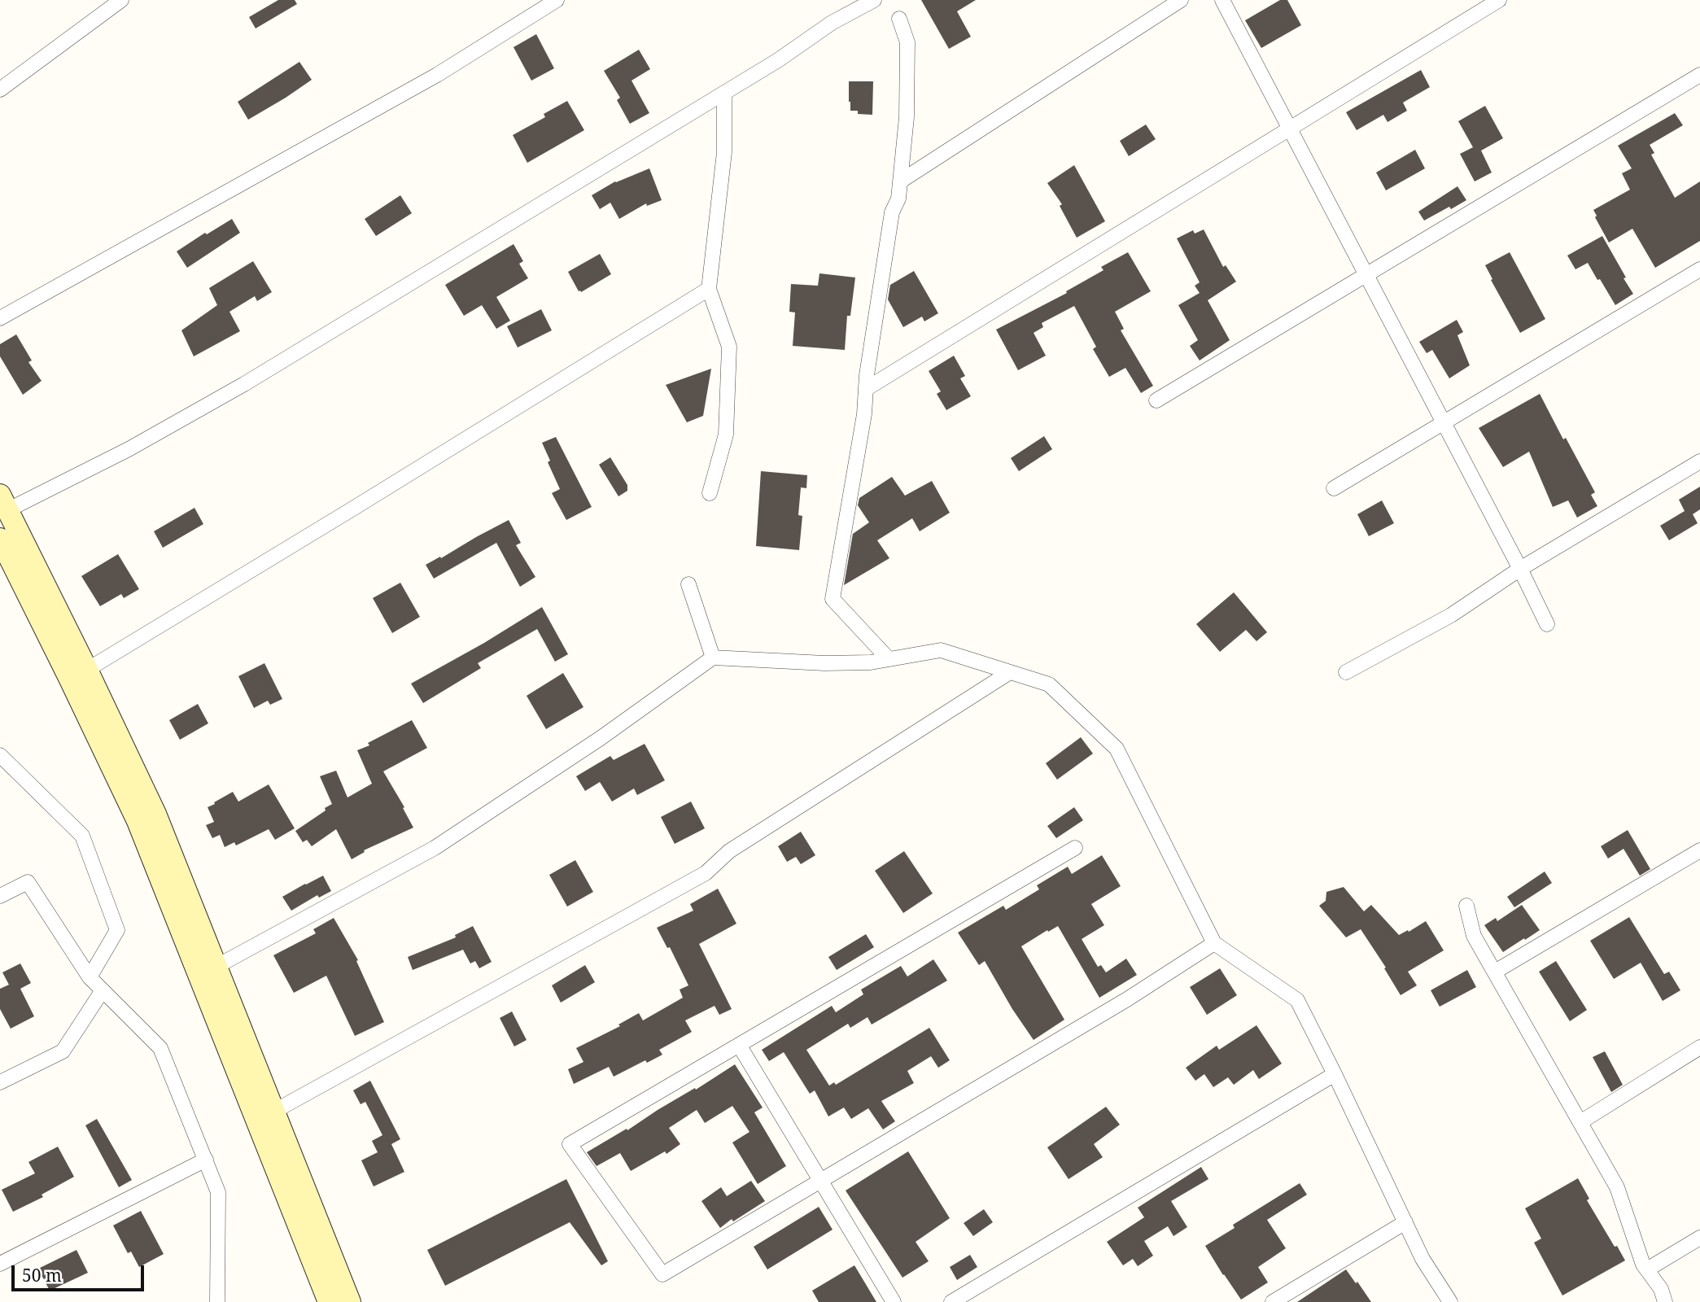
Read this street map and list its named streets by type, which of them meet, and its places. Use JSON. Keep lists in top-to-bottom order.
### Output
{
  "scale_bar": "50 m"
}
